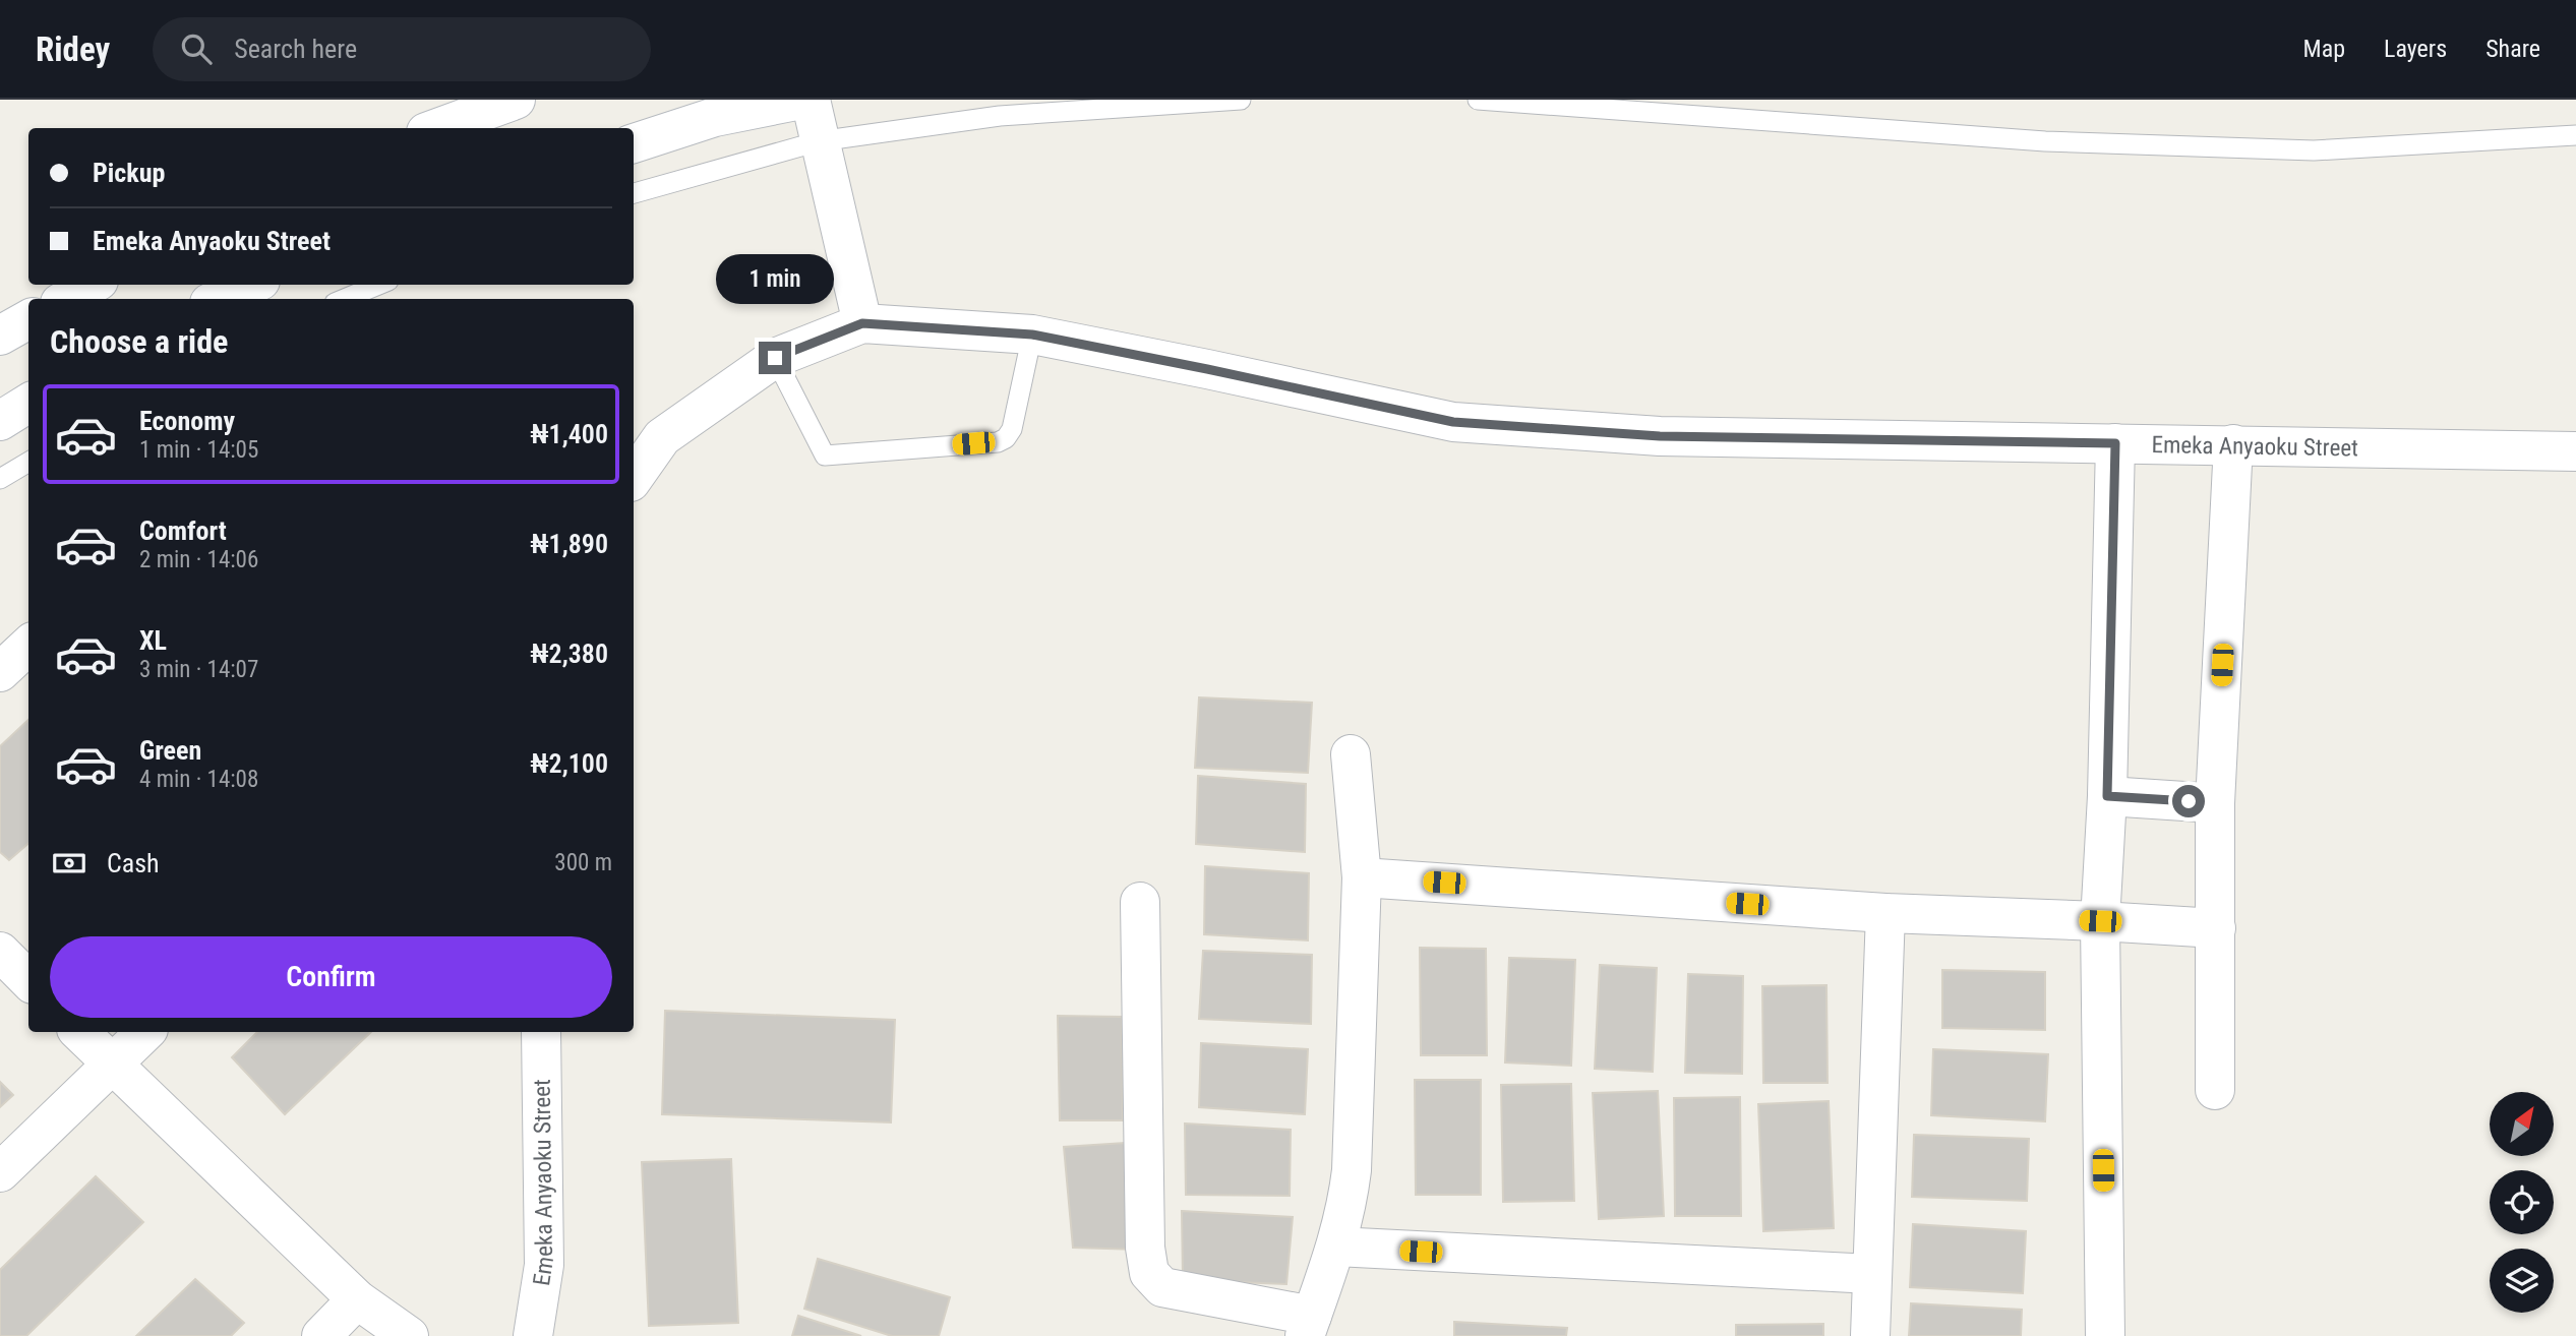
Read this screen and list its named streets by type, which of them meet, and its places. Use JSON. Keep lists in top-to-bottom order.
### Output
{
  "streets": {
    "street": ["Emeka Anyaoku Street"]
  },
  "north": "top right",
  "page": {
    "header": "Ridey",
    "search": "Search here",
    "nav": ["Map", "Layers", "Share"],
    "banner": ["Pickup", "Emeka Anyaoku Street"],
    "bubble": "1 min",
    "heading": "Choose a ride",
    "list": [
      {
        "name": "Economy",
        "note": "1 min · 14:05",
        "value": "₦1,400"
      },
      {
        "name": "Comfort",
        "note": "2 min · 14:06",
        "value": "₦1,890"
      },
      {
        "name": "XL",
        "note": "3 min · 14:07",
        "value": "₦2,380"
      },
      {
        "name": "Green",
        "note": "4 min · 14:08",
        "value": "₦2,100"
      }
    ],
    "pay": ["Cash", "300 m"],
    "buttons": "Confirm"
  }
}
